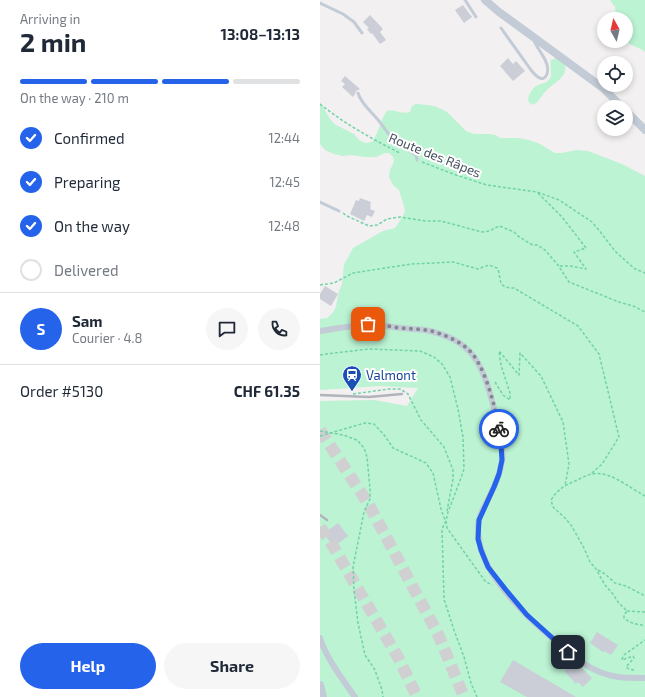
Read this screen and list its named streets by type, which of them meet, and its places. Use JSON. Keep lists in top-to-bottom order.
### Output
{
  "streets": {
    "path": ["Route des Râpes"]
  },
  "places": {
    "station": ["Valmont"]
  },
  "north": "top",
  "page": {
    "heading": ["2 min", "Arriving in", "13:08–13:13"],
    "panel": [
      "Sam",
      "Courier · 4.8",
      "Order #5130",
      "CHF 61.35"
    ],
    "bar": "On the way · 210 m",
    "list": [
      ["Confirmed", "12:44"],
      ["Preparing", "12:45"],
      ["On the way", "12:48"],
      "Delivered"
    ],
    "round": "S",
    "buttons": ["Help", "Share"]
  }
}
